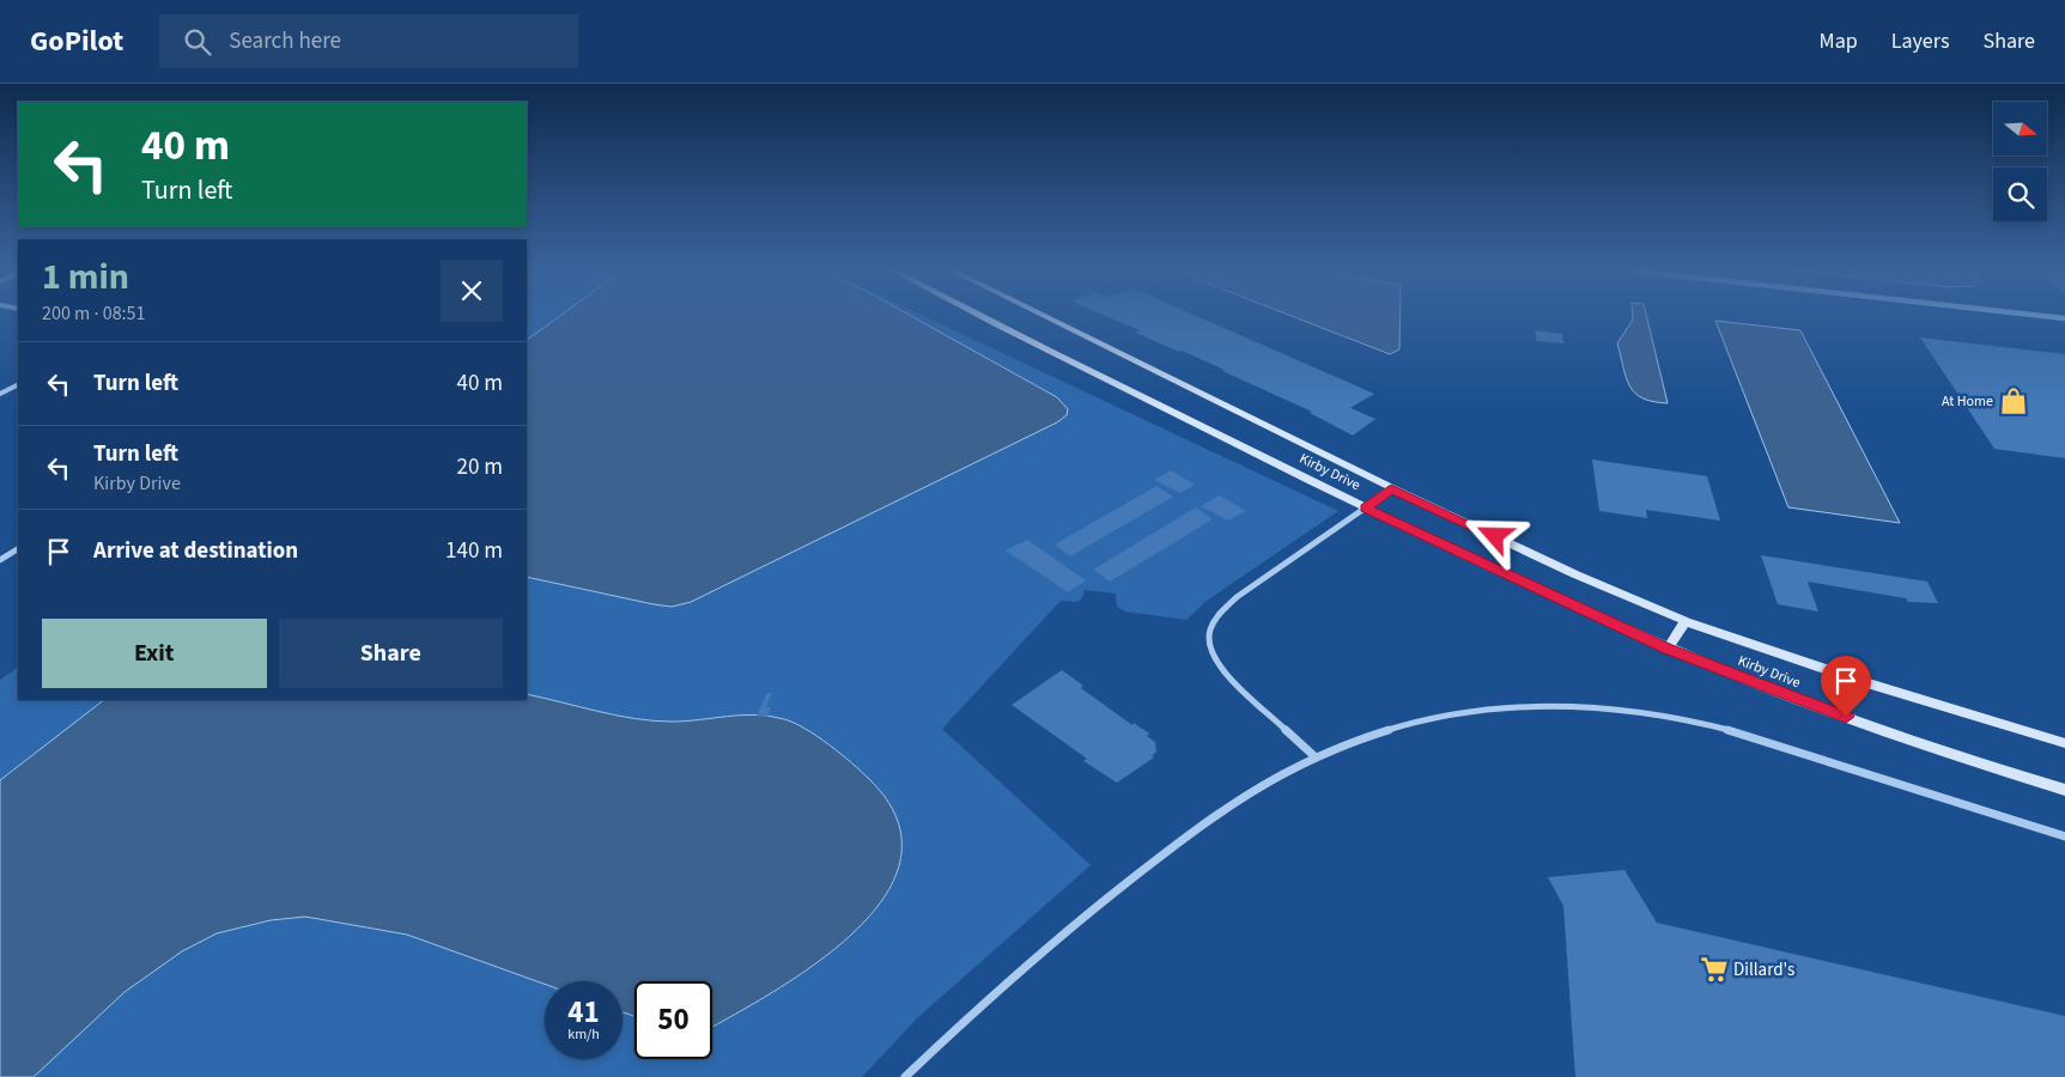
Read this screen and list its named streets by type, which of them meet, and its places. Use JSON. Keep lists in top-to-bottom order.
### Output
{
  "streets": {
    "main road": ["Kirby Drive"]
  },
  "places": {
    "shop": ["At Home"],
    "supermarket": ["Dillard's"]
  },
  "north": "right",
  "page": {
    "header": "GoPilot",
    "search": "Search here",
    "nav": ["Map", "Layers", "Share"],
    "turn": ["40 m", "Turn left"],
    "heading": ["1 min", "200 m · 08:51"],
    "list": [
      {
        "name": "Turn left",
        "value": "40 m"
      },
      {
        "name": "Turn left",
        "note": "Kirby Drive",
        "value": "20 m"
      },
      {
        "name": "Arrive at destination",
        "value": "140 m"
      }
    ],
    "buttons": ["Exit", "Share"],
    "speed": "41 km/h",
    "limit": "50"
  }
}
